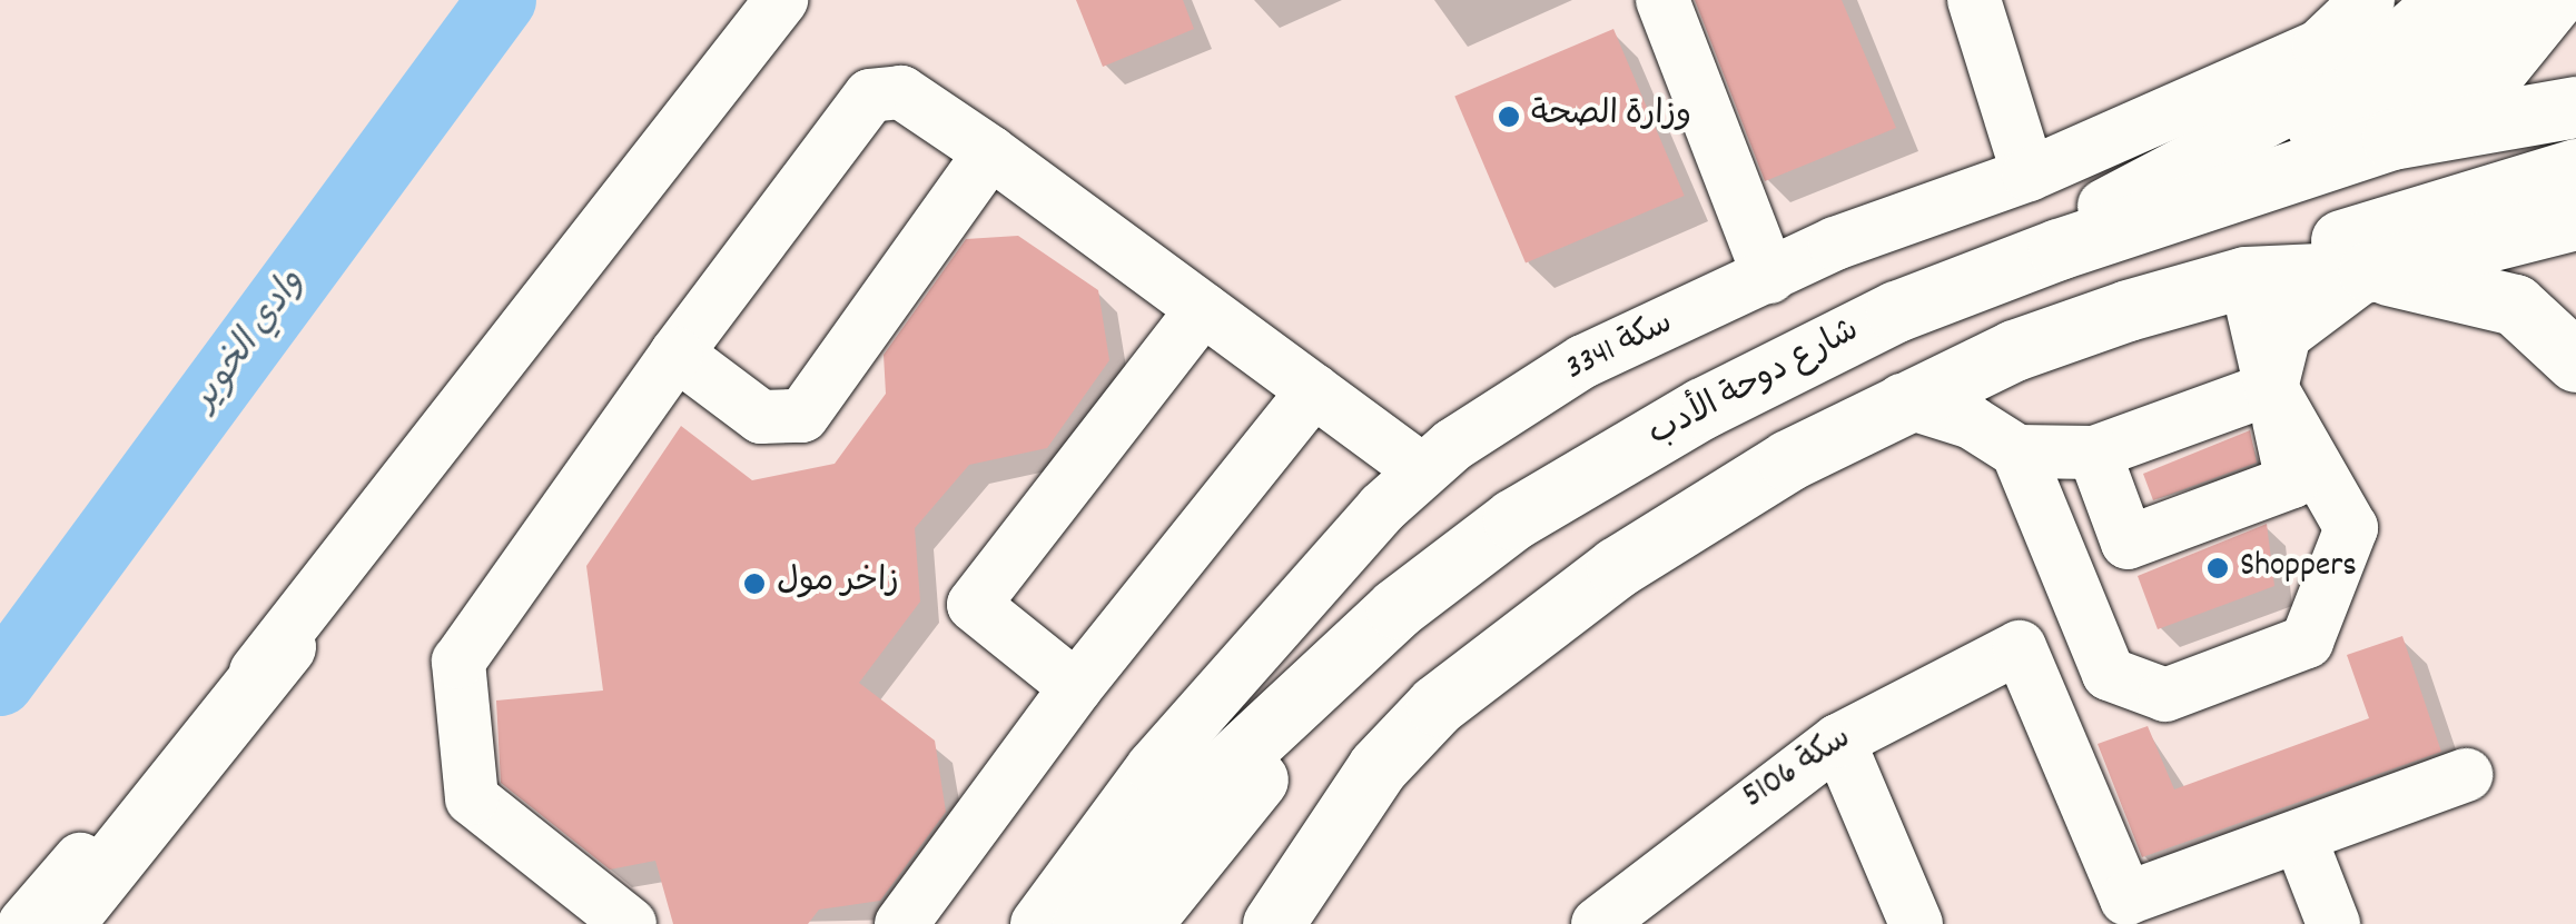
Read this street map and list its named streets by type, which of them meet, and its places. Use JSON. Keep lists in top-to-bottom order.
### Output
{
  "streets": {
    "main road": ["شارع دوحة الأدب"],
    "street": ["سكة 3341", "سكة 5106"]
  },
  "water": ["وادي الخوير"],
  "places": ["وزارة الصحة", "Shoppers", "زاخر مول"]
}
